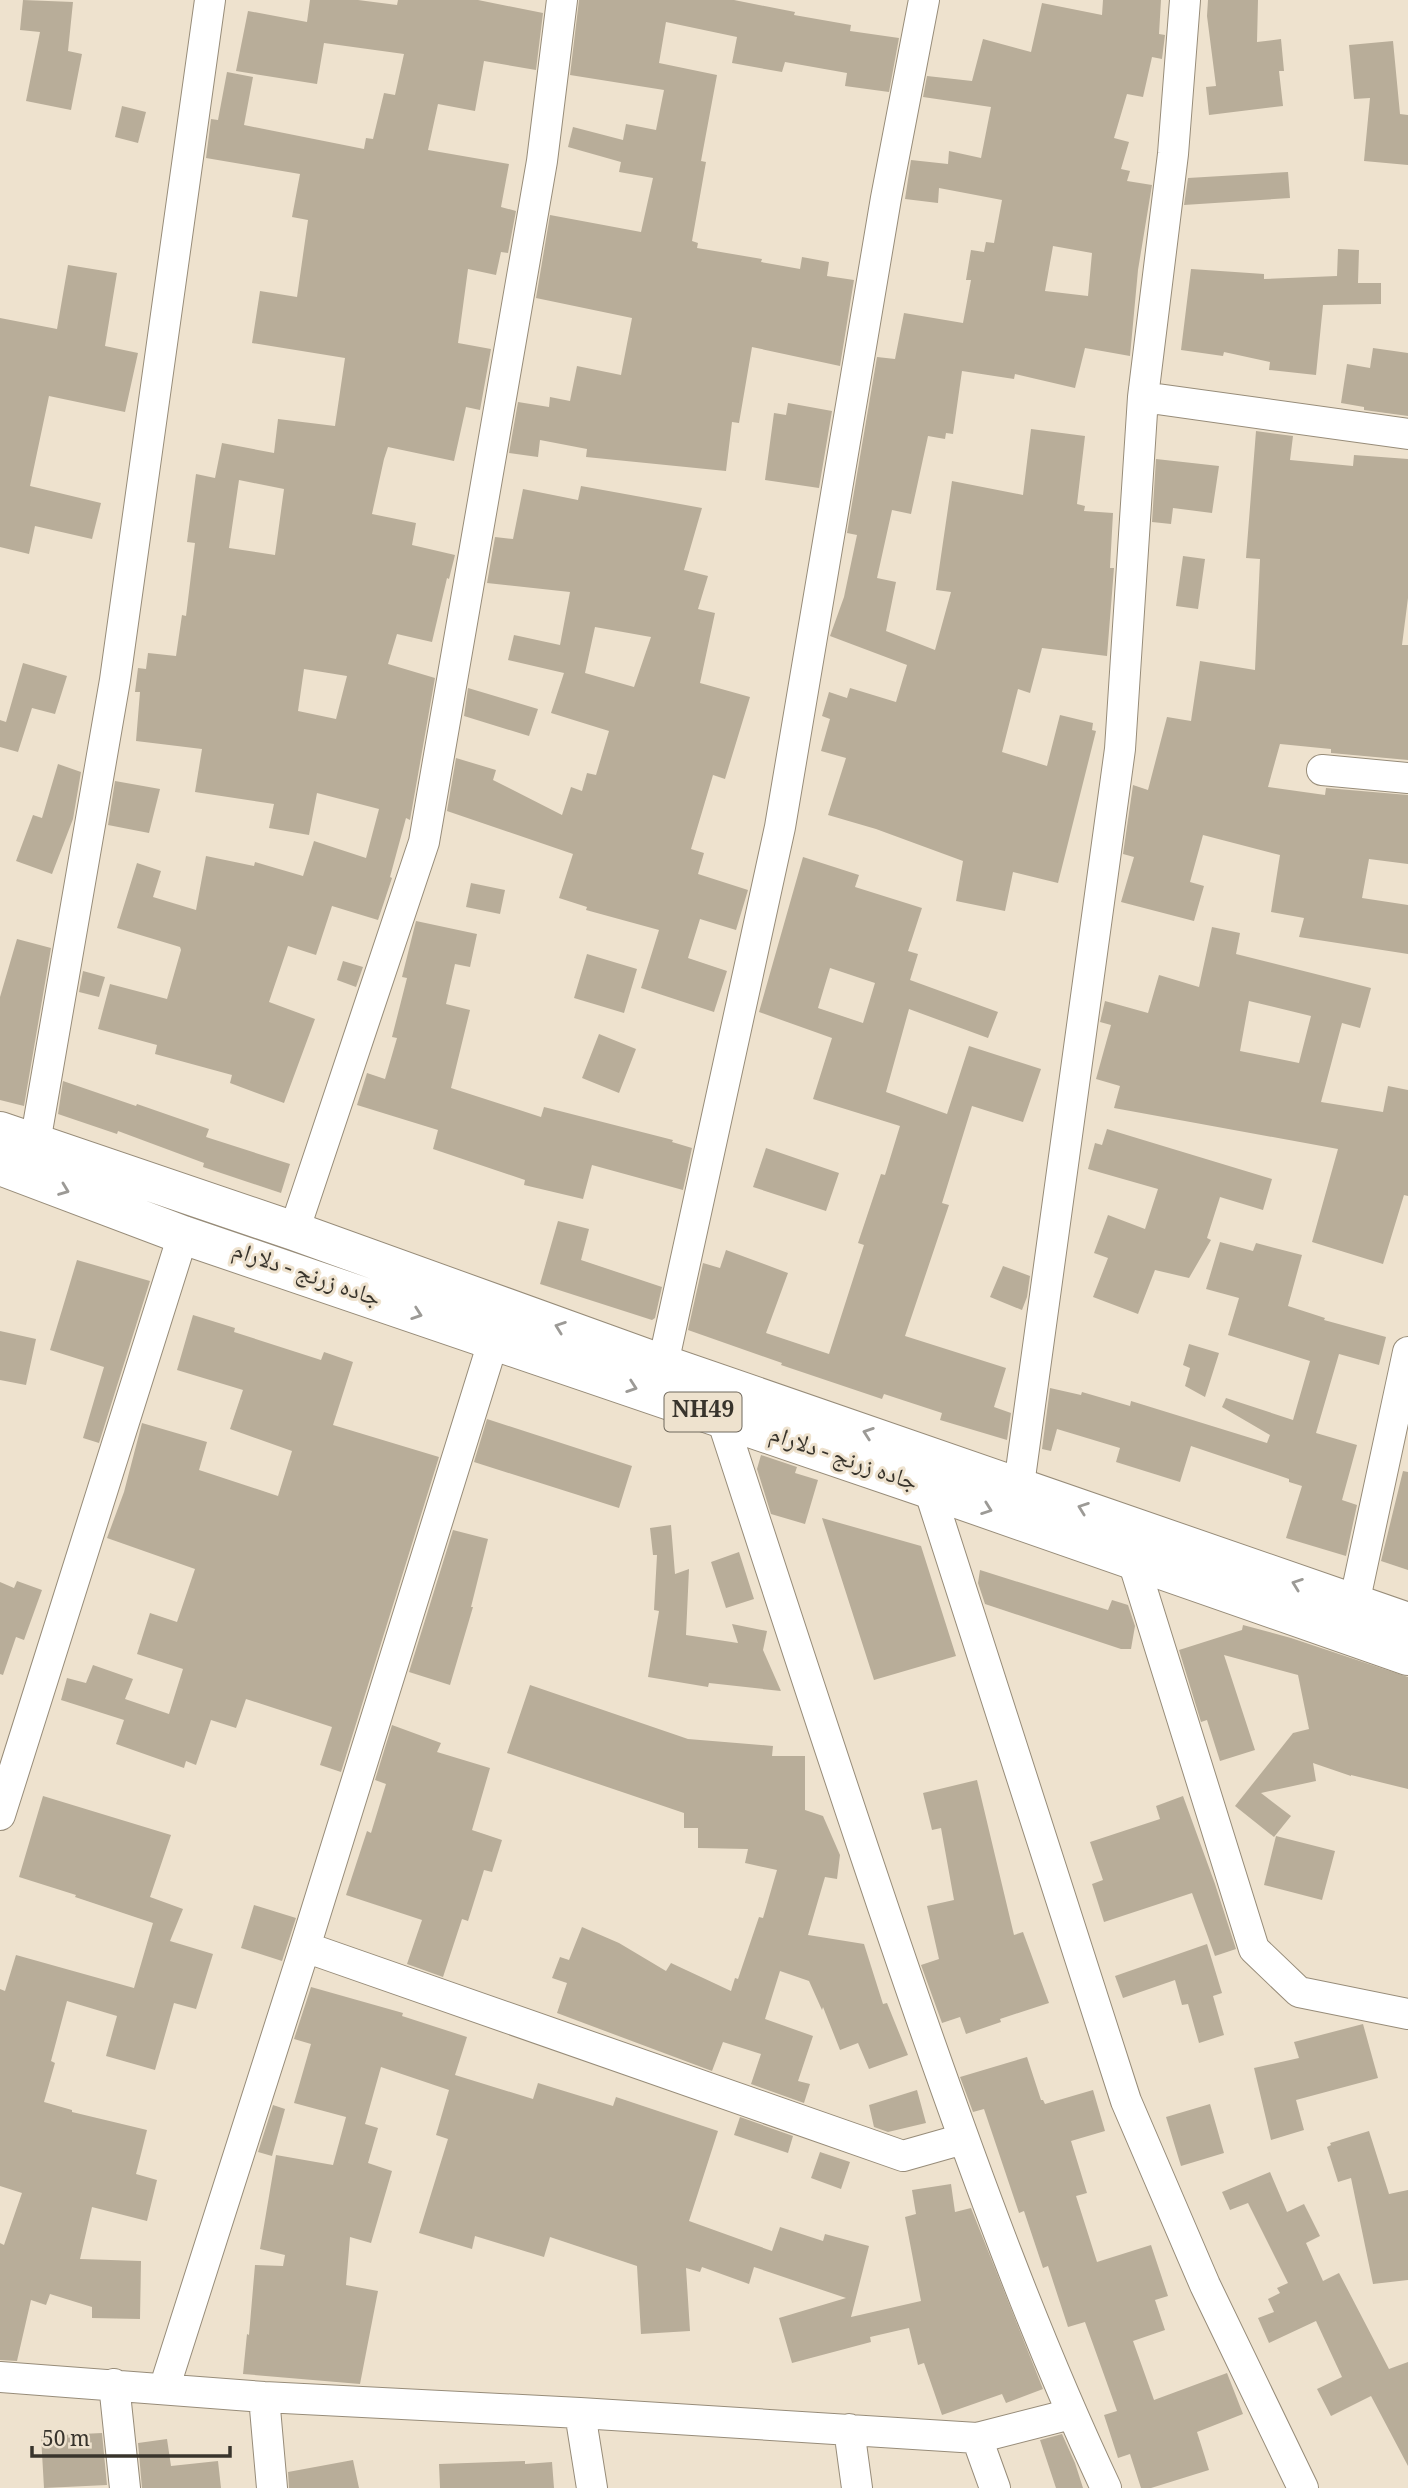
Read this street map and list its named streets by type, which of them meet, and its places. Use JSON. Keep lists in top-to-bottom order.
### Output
{
  "streets": {
    "highway": ["جاده زرنج - دلارام", "NH49"]
  },
  "scale_bar": "50 m"
}
